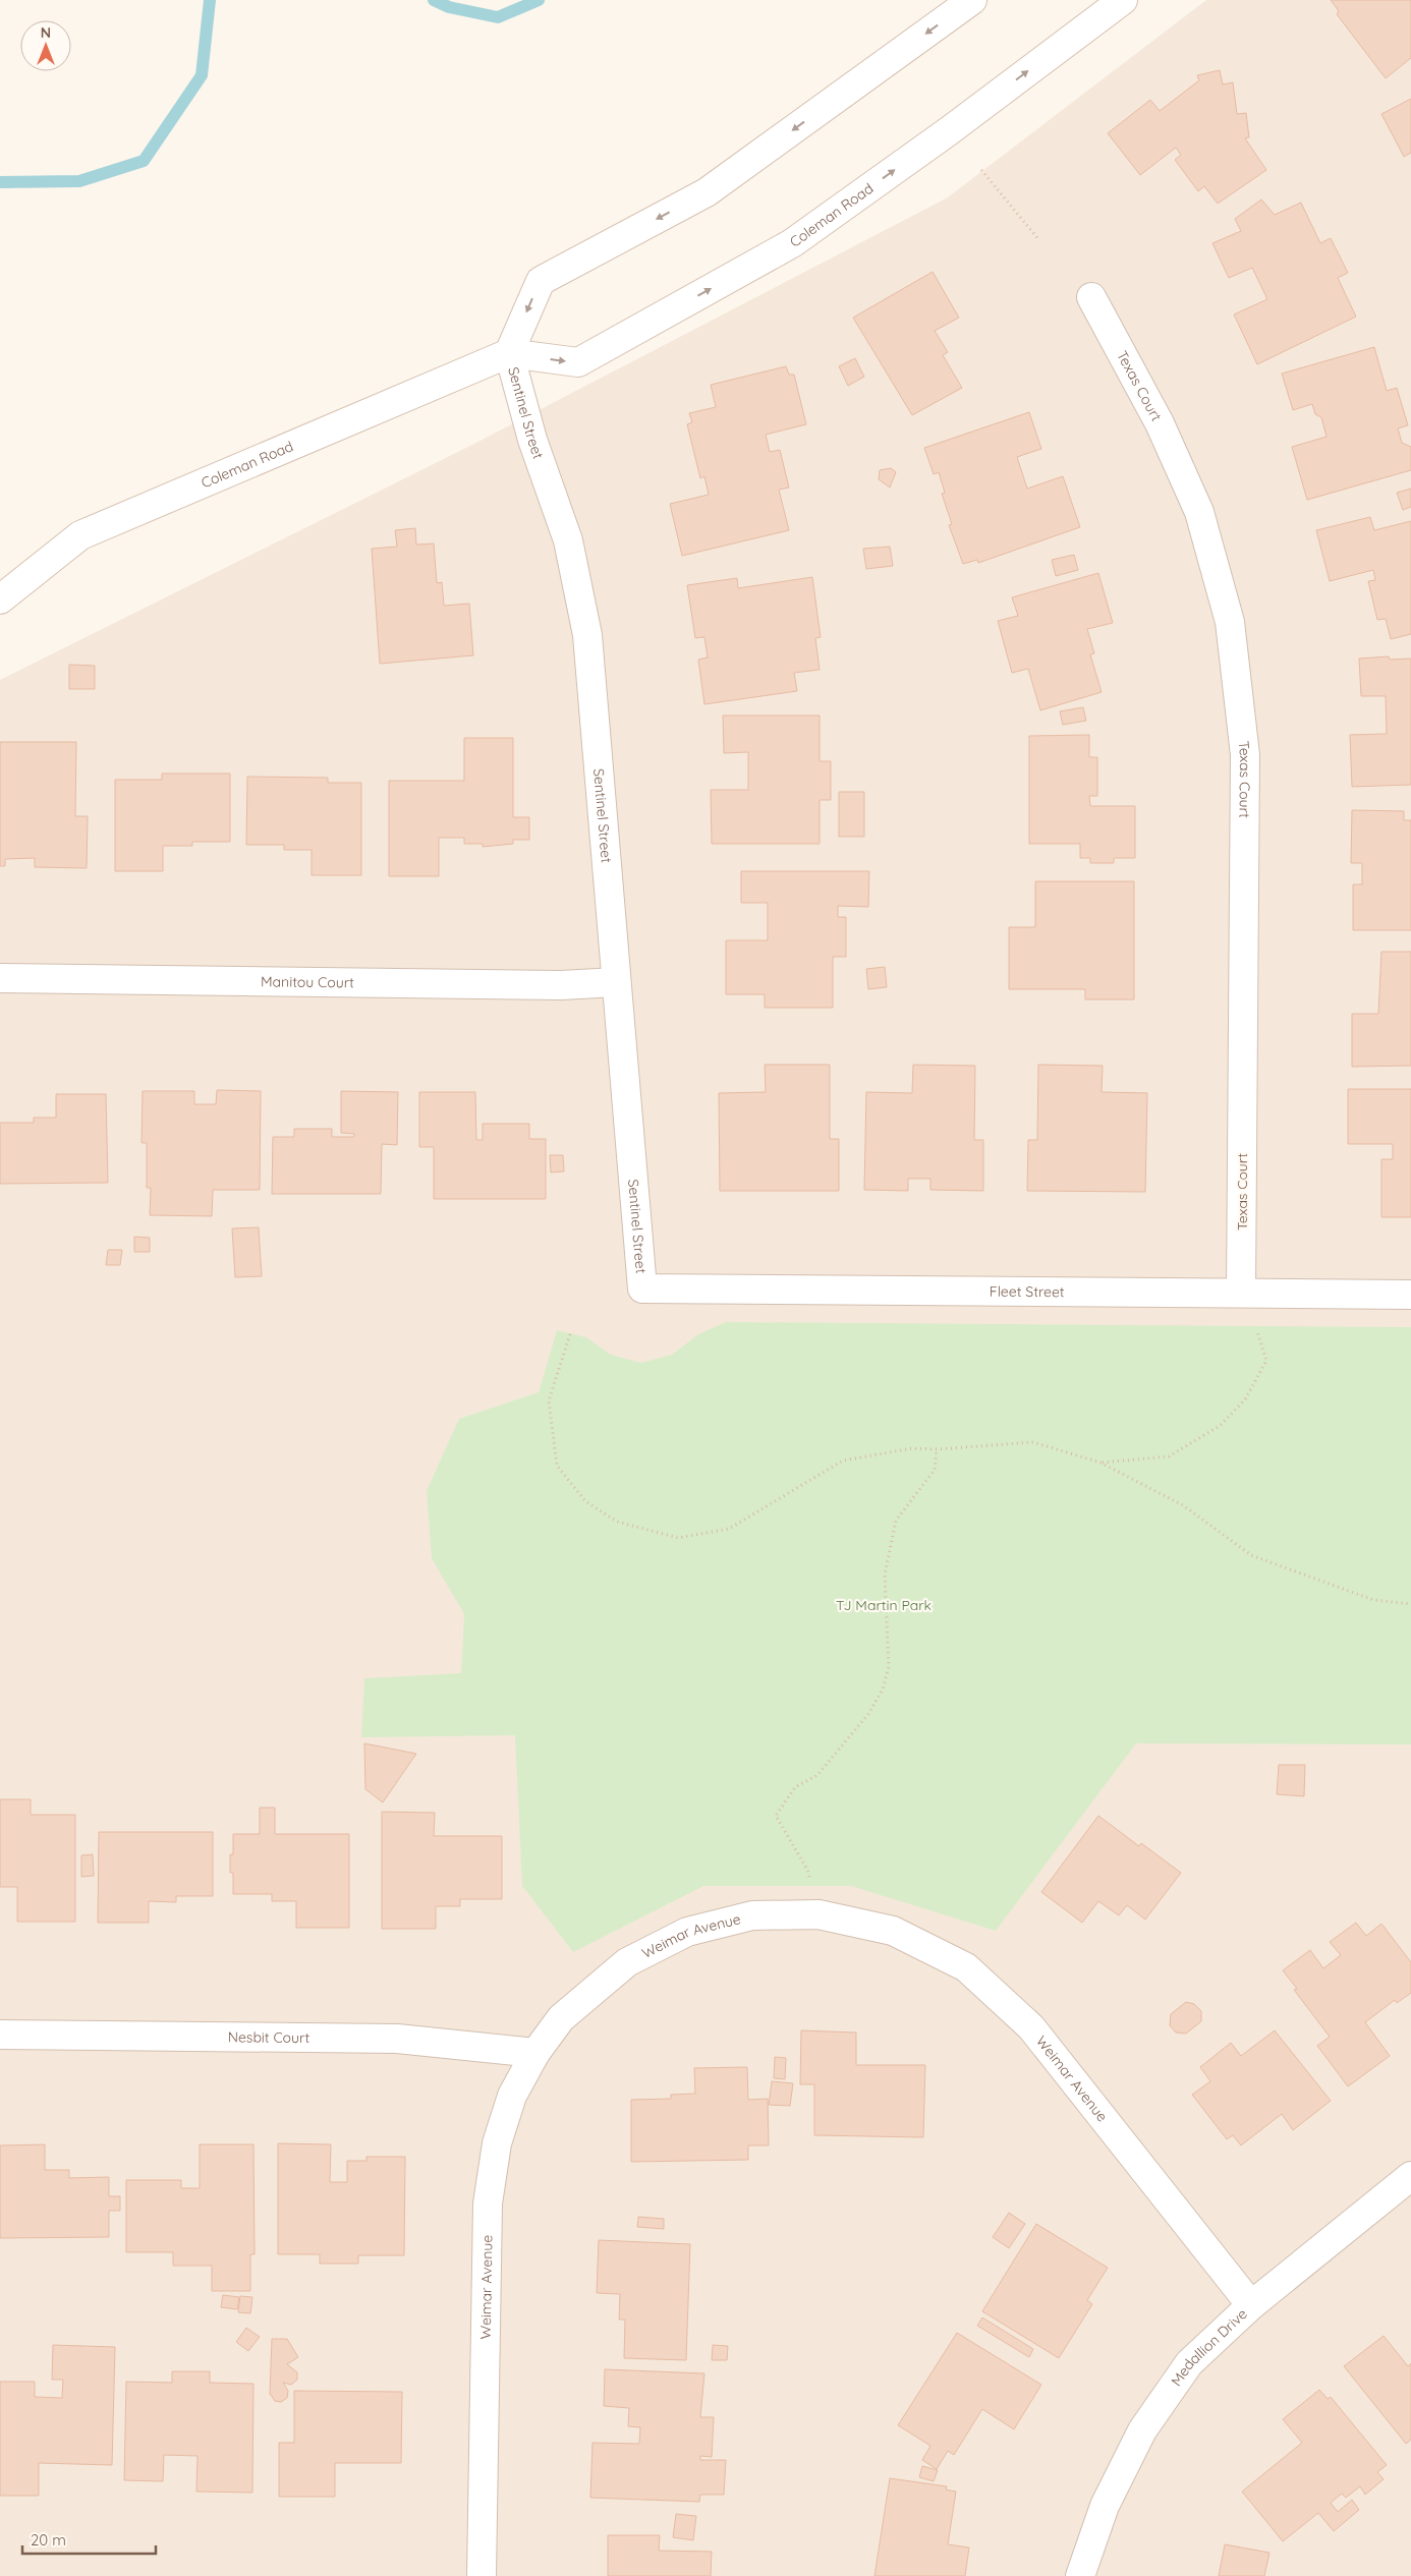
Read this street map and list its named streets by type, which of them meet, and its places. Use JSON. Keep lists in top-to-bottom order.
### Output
{
  "streets": {
    "street": [
      "Coleman Road",
      "Texas Court",
      "Sentinel Street",
      "Manitou Court",
      "Fleet Street",
      "Weimar Avenue",
      "Nesbit Court",
      "Medallion Drive"
    ]
  },
  "crossings": [
    ["Coleman Road", "Sentinel Street"],
    ["Texas Court", "Fleet Street"],
    ["Sentinel Street", "Manitou Court"],
    ["Sentinel Street", "Fleet Street"],
    ["Weimar Avenue", "Nesbit Court"],
    ["Weimar Avenue", "Medallion Drive"]
  ],
  "parks": ["TJ Martin Park"],
  "scale_bar": "20 m",
  "north": "top"
}
